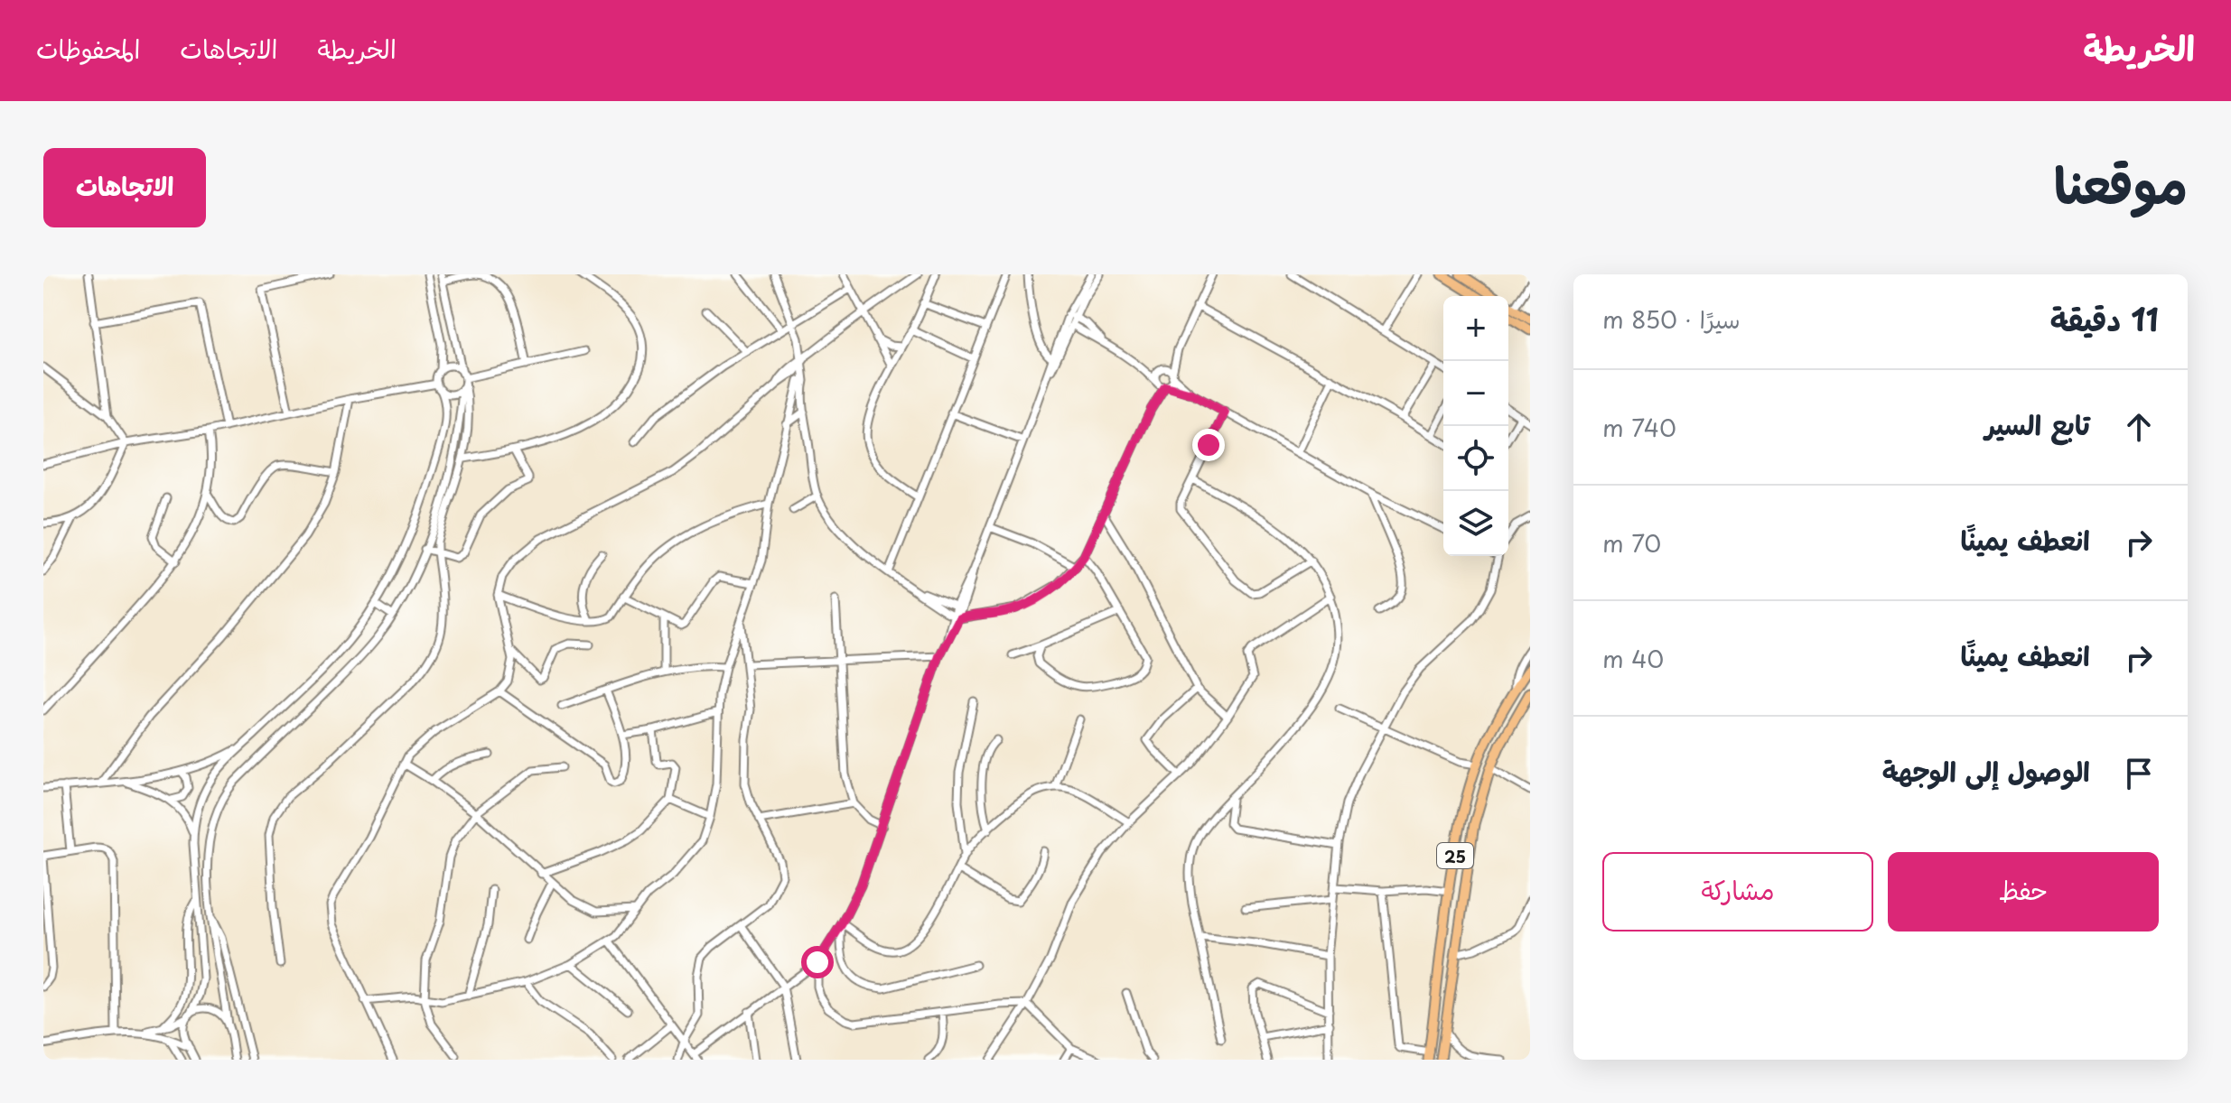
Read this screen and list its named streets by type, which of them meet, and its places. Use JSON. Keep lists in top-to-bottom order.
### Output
{
  "streets": {
    "main road": ["25"]
  },
  "page": {
    "header": "الخريطة",
    "nav": ["الخريطة", "الاتجاهات", "المحفوظات"],
    "title": "موقعنا",
    "buttons": [
      "الاتجاهات",
      ["حفظ", "مشاركة"]
    ],
    "heading": ["11 دقيقة", "سيرًا · 850 m"],
    "map_buttons": ["+", "−"],
    "list": [
      ["تابع السير", "740 m"],
      ["انعطف يمينًا", "70 m"],
      ["انعطف يمينًا", "40 m"],
      "الوصول إلى الوجهة"
    ]
  }
}
